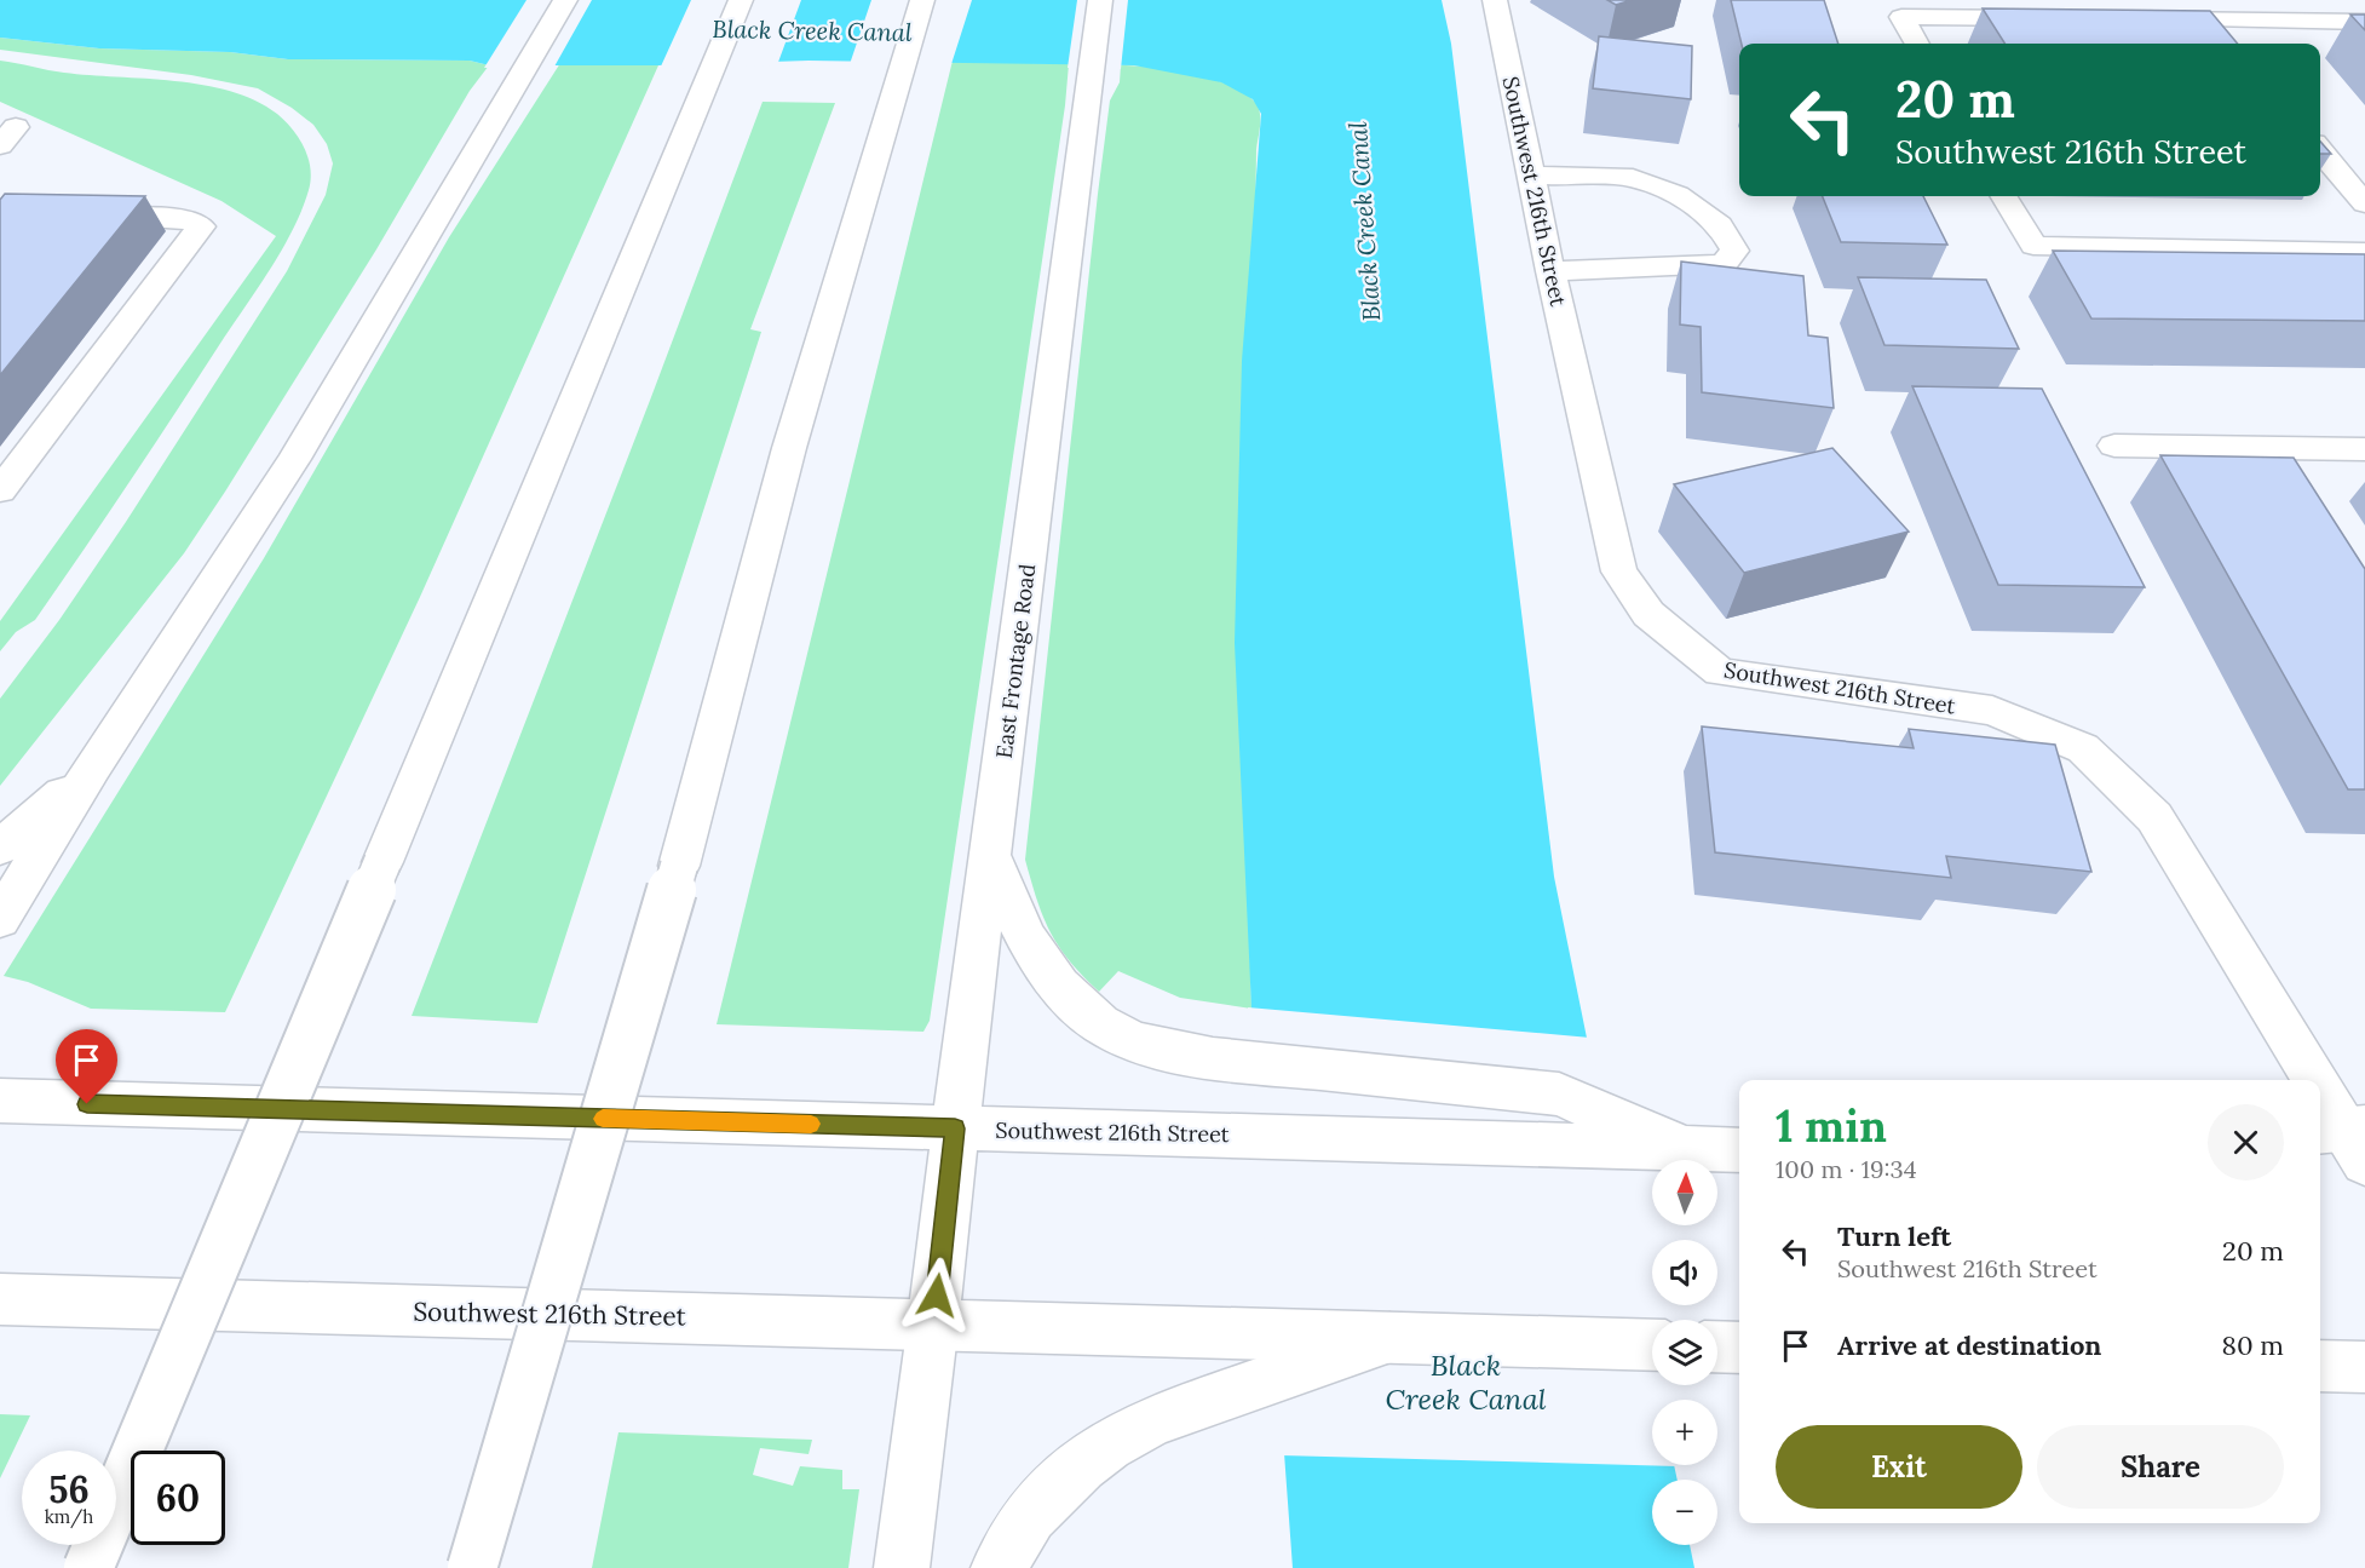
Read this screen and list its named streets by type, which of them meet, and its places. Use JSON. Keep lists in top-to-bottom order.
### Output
{
  "streets": {
    "main road": ["Southwest 216th Street", "East Frontage Road"]
  },
  "crossings": [
    ["Southwest 216th Street", "East Frontage Road"]
  ],
  "water": ["Black Creek Canal"],
  "north": "top",
  "page": {
    "turn": ["20 m", "Southwest 216th Street"],
    "heading": ["1 min", "100 m · 19:34"],
    "map_buttons": ["+", "−"],
    "list": [
      {
        "name": "Turn left",
        "note": "Southwest 216th Street",
        "value": "20 m"
      },
      {
        "name": "Arrive at destination",
        "value": "80 m"
      }
    ],
    "buttons": ["Exit", "Share"],
    "speed": "56 km/h",
    "limit": "60"
  }
}
